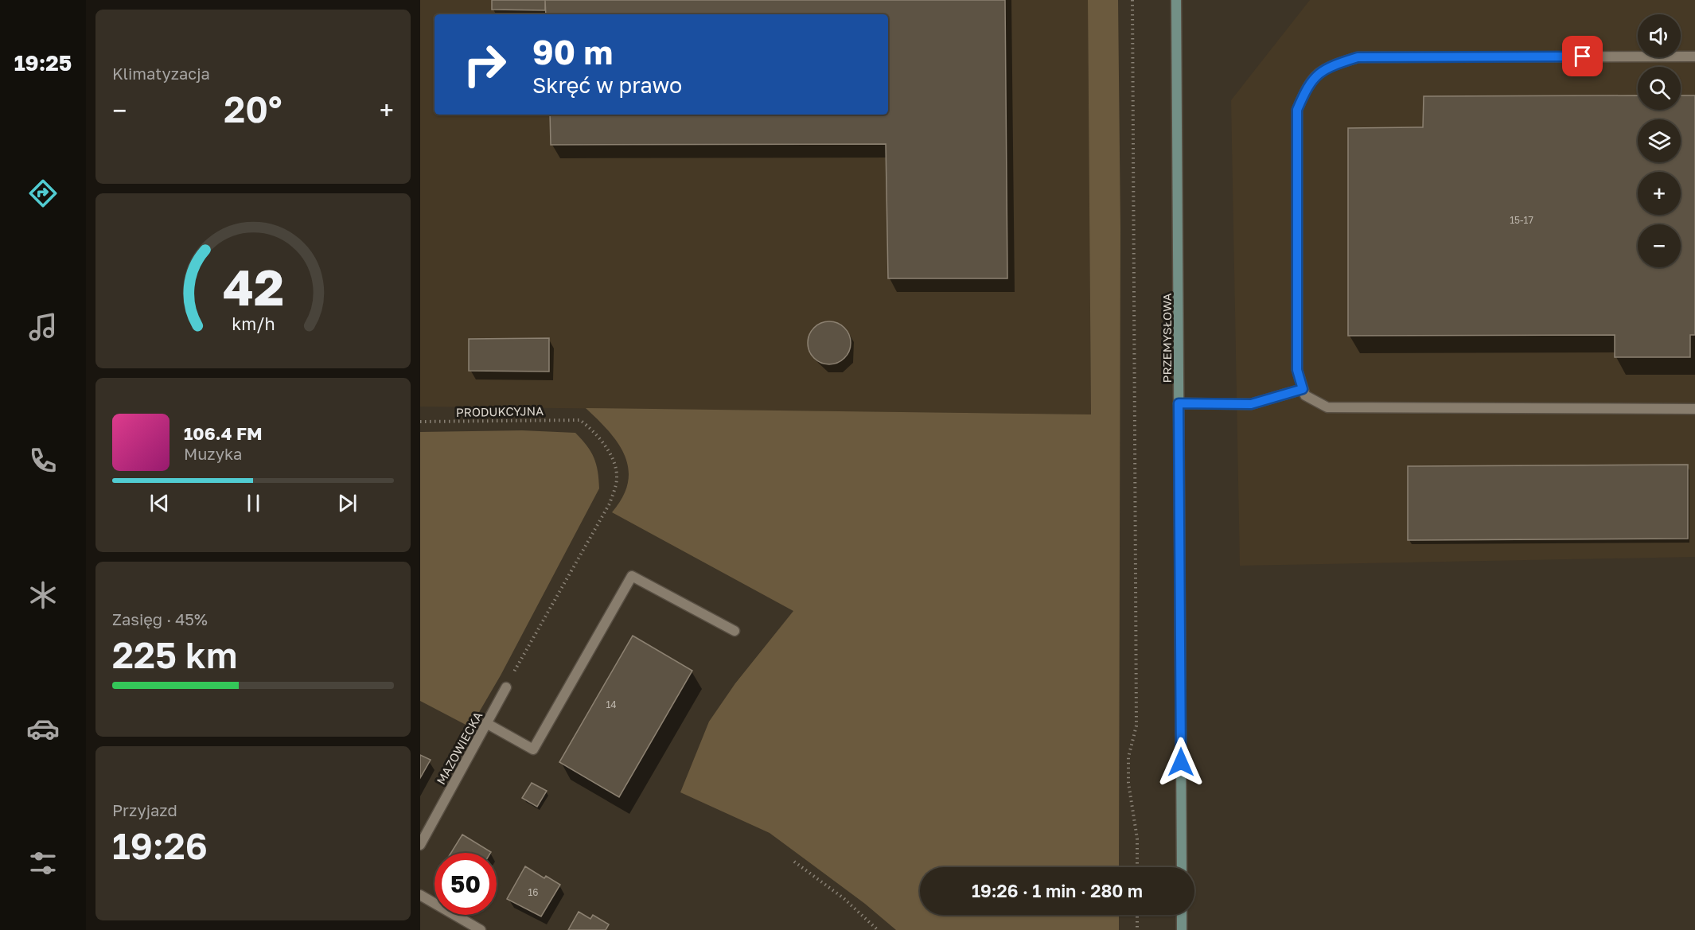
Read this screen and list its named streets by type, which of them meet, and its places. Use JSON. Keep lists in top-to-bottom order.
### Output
{
  "streets": {
    "main road": ["PRZEMYSŁOWA"],
    "street": ["MAZOWIECKA"],
    "path": ["PRODUKCYJNA"]
  },
  "crossings": [
    ["PRODUKCYJNA", "MAZOWIECKA"]
  ],
  "house_numbers": ["15-17", "14", "16"],
  "page": {
    "tabs": "19:25",
    "tile": [
      "Klimatyzacja",
      ["Zasięg · 45%", "225 km"],
      ["Przyjazd", "19:26"]
    ],
    "map_buttons": ["+", "−"],
    "turn": ["90 m", "Skręć w prawo"],
    "heat": ["−", "20°", "+"],
    "song": ["106.4 FM", "Muzyka"],
    "limit": "50",
    "trip": "19:26 · 1 min · 280 m",
    "gauge": ["42", "km/h"]
  }
}
